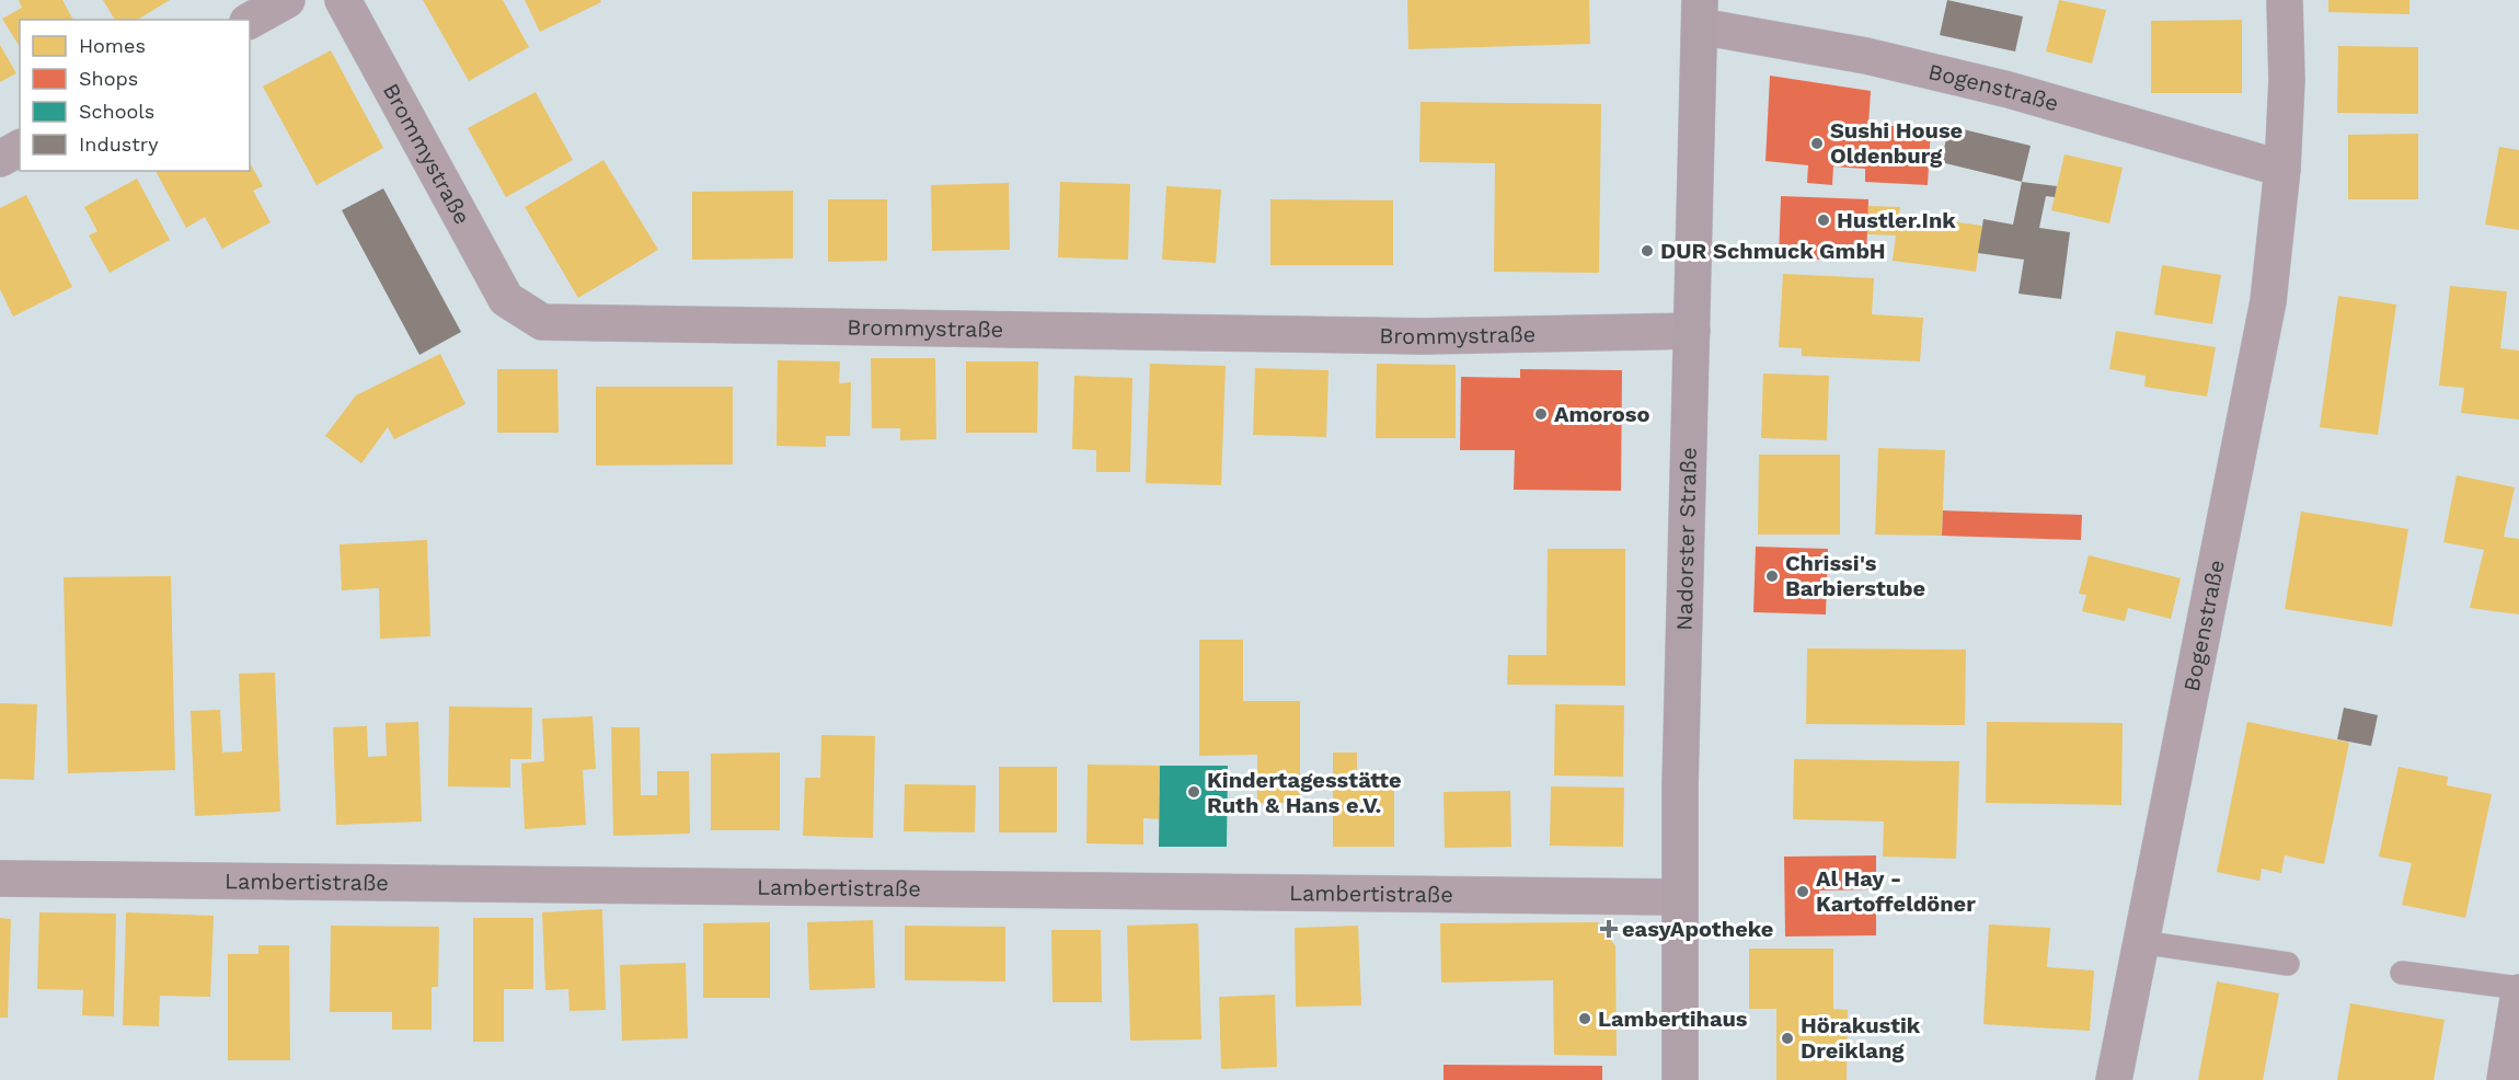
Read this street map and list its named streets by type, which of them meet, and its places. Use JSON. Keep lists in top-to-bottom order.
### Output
{
  "streets": {
    "street": [
      "Bogenstraße",
      "Brommystraße",
      "Nadorster Straße",
      "Lambertistraße"
    ]
  },
  "crossings": [
    ["Bogenstraße", "Nadorster Straße"],
    ["Brommystraße", "Nadorster Straße"],
    ["Nadorster Straße", "Lambertistraße"]
  ],
  "places": {
    "other": [
      "Sushi House Oldenburg",
      "Hustler.Ink",
      "DUR Schmuck GmbH",
      "Amoroso",
      "Chrissi's Barbierstube",
      "Kindertagesstätte Ruth & Hans e.V.",
      "Al Hay - Kartoffeldöner",
      "Lambertihaus",
      "Hörakustik Dreiklang"
    ],
    "health": ["easyApotheke"]
  },
  "legend": [
    "Homes",
    "Shops",
    "Schools",
    "Industry"
  ]
}
